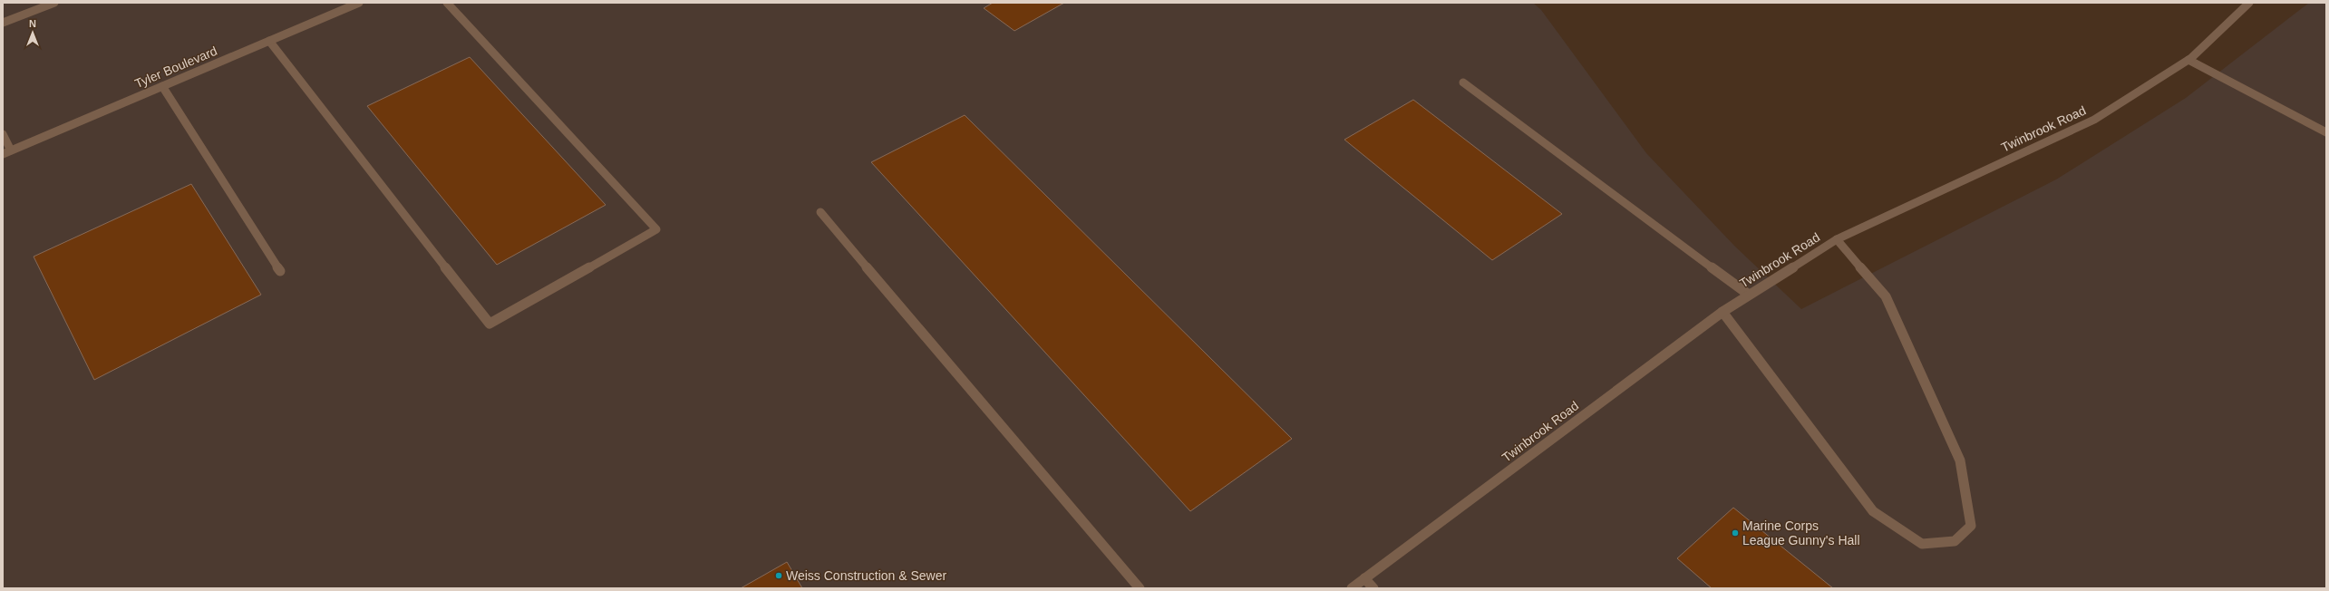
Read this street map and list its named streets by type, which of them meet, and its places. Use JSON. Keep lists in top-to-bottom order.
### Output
{
  "streets": {
    "street": ["Tyler Boulevard", "Twinbrook Road"]
  },
  "places": ["Marine Corps League Gunny's Hall", "Weiss Construction & Sewer"],
  "north": "top"
}
